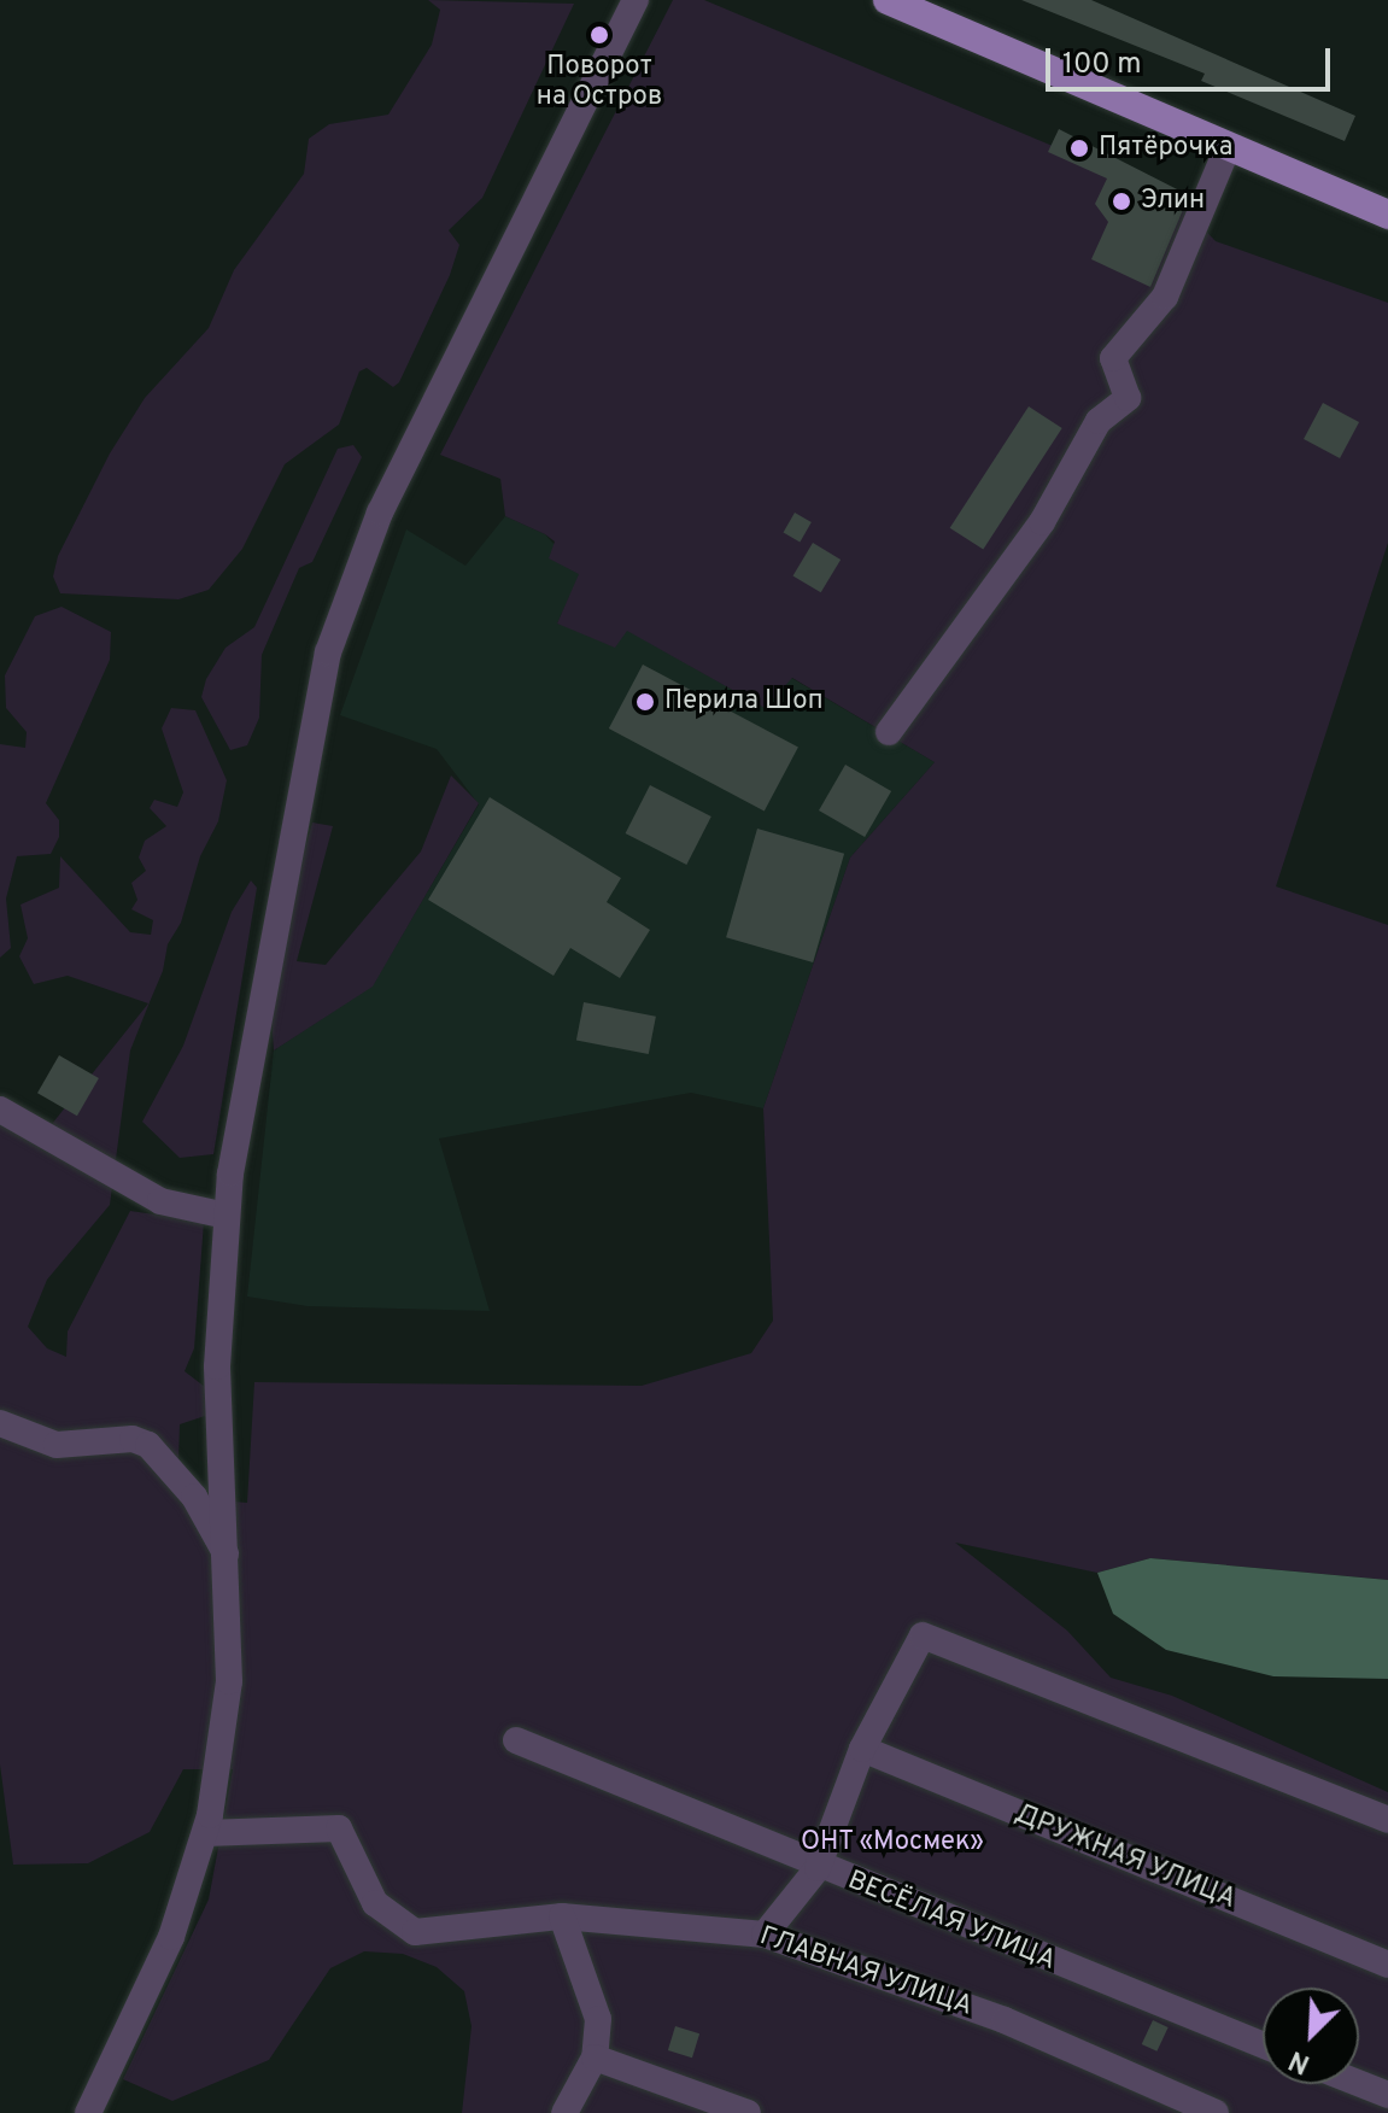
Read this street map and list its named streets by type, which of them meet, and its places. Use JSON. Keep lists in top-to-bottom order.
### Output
{
  "streets": {
    "street": ["ДРУЖНАЯ УЛИЦА", "ВЕСЁЛАЯ УЛИЦА", "ГЛАВНАЯ УЛИЦА"]
  },
  "parks": ["ОНТ «Мосмек»"],
  "places": [
    "Поворот на Остров",
    "Пятёрочка",
    "Элин",
    "Перила Шоп"
  ],
  "scale_bar": "100 m",
  "north": "bottom left"
}
